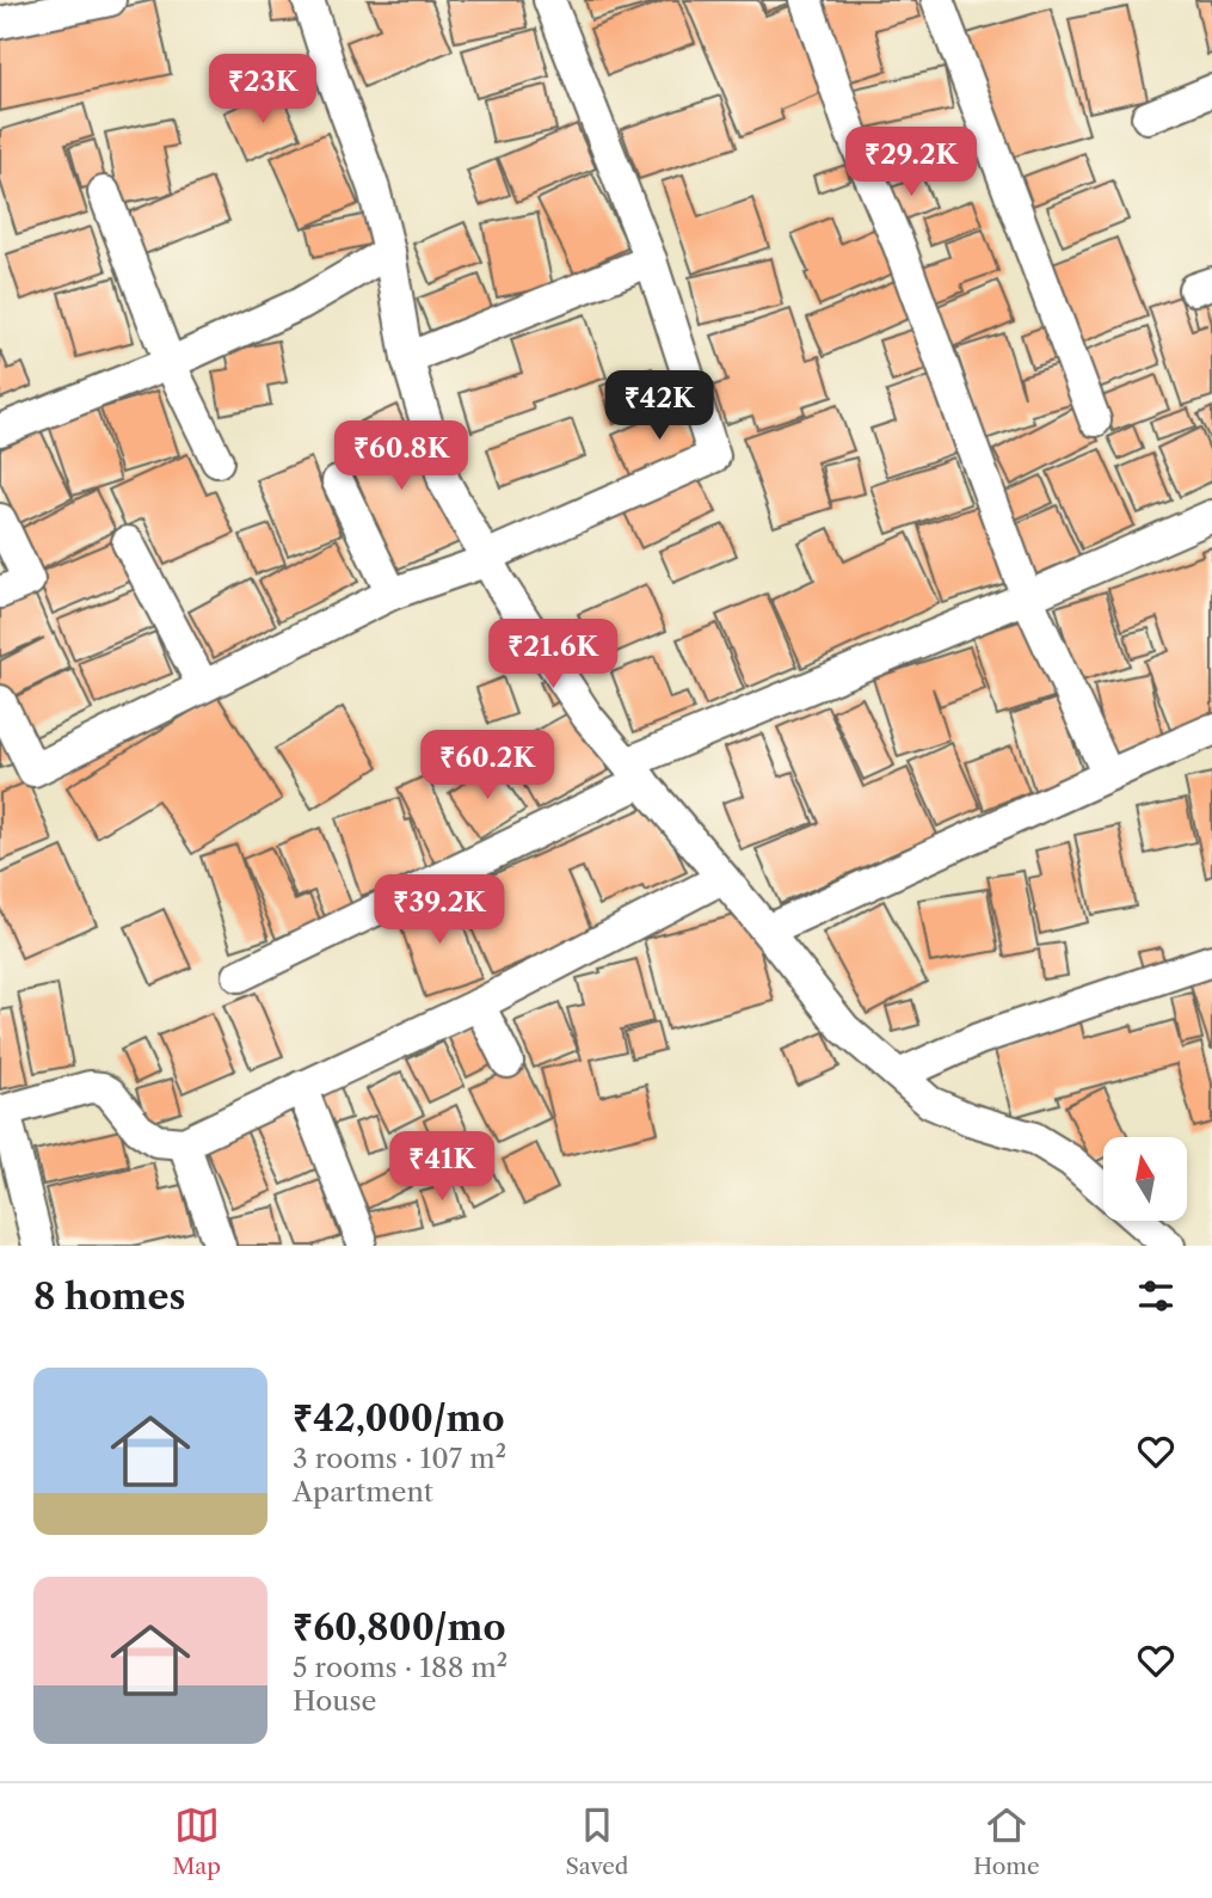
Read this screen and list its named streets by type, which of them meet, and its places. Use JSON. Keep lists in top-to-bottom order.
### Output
{
  "north": "top",
  "page": {
    "price": [
      "₹23K",
      "₹29.2K",
      "₹42K",
      "₹60.8K",
      "₹21.6K",
      "₹60.2K",
      "₹39.2K",
      "₹41K"
    ],
    "heading": "8 homes",
    "list": [
      {
        "name": "₹42,000/mo",
        "note": "3 rooms · 107 m² · Apartment"
      },
      {
        "name": "₹60,800/mo",
        "note": "5 rooms · 188 m² · House"
      }
    ],
    "tabs": ["Map", "Saved", "Home"]
  }
}
